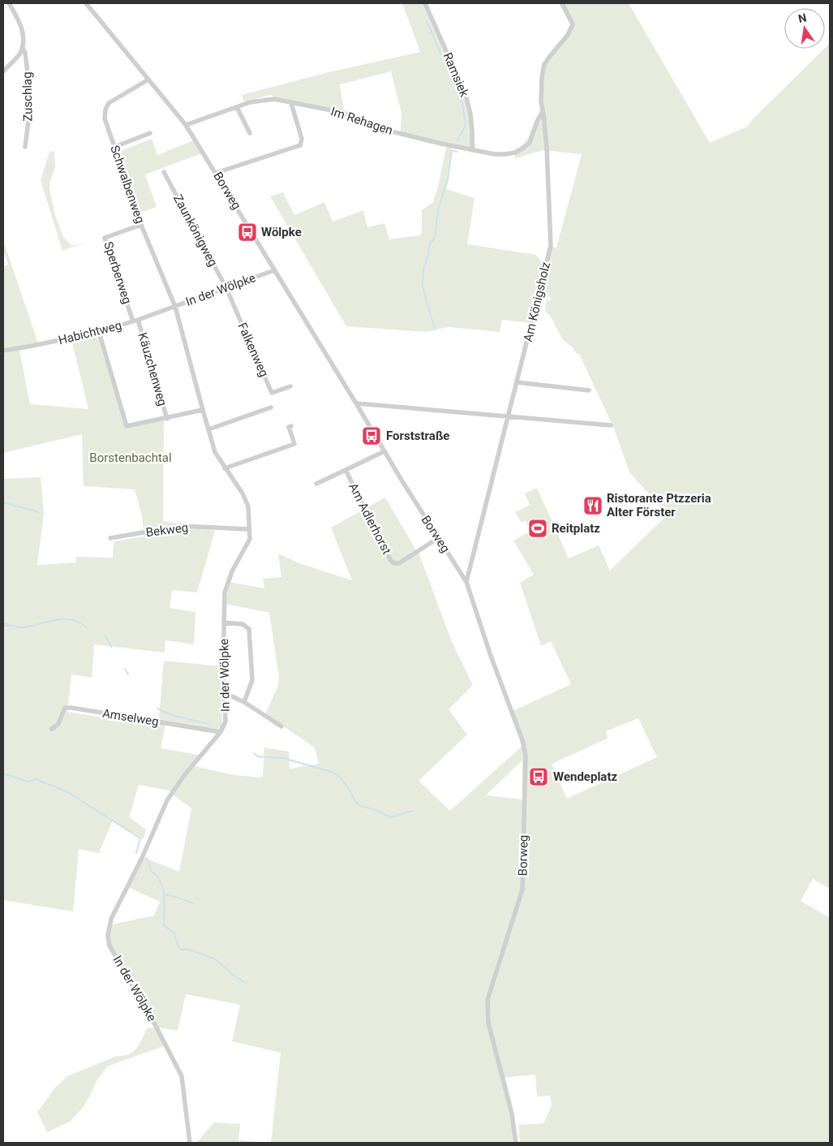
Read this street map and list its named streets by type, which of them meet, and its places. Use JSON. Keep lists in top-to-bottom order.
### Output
{
  "streets": {
    "street": [
      "Ramsiek",
      "Zuschlag",
      "Im Rehagen",
      "Schwalbenweg",
      "Borweg",
      "Zaunkönigweg",
      "Sperberweg",
      "In der Wölpke",
      "Am Königsholz",
      "Habichtweg",
      "Falkenweg",
      "Käuzchenweg",
      "Am Adlerhorst",
      "Bekweg",
      "Amselweg"
    ]
  },
  "crossings": [
    ["Ramsiek", "Im Rehagen"],
    ["Im Rehagen", "Borweg"],
    ["Im Rehagen", "Am Königsholz"],
    ["Schwalbenweg", "Borweg"],
    ["Schwalbenweg", "Sperberweg"],
    ["Schwalbenweg", "In der Wölpke"],
    ["Schwalbenweg", "Habichtweg"],
    ["Borweg", "In der Wölpke"],
    ["Borweg", "Am Königsholz"],
    ["Borweg", "Am Adlerhorst"],
    ["Zaunkönigweg", "In der Wölpke"],
    ["Zaunkönigweg", "Falkenweg"],
    ["Sperberweg", "Habichtweg"],
    ["Sperberweg", "Käuzchenweg"],
    ["In der Wölpke", "Habichtweg"],
    ["In der Wölpke", "Falkenweg"],
    ["In der Wölpke", "Bekweg"],
    ["In der Wölpke", "Amselweg"],
    ["Habichtweg", "Käuzchenweg"]
  ],
  "parks": ["Borstenbachtal"],
  "places": {
    "bus stop": ["Wölpke", "Forststraße", "Wendeplatz"],
    "restaurant": ["Ristorante Ptzzeria Alter Förster"],
    "sports": ["Reitplatz"]
  },
  "north": "top"
}
